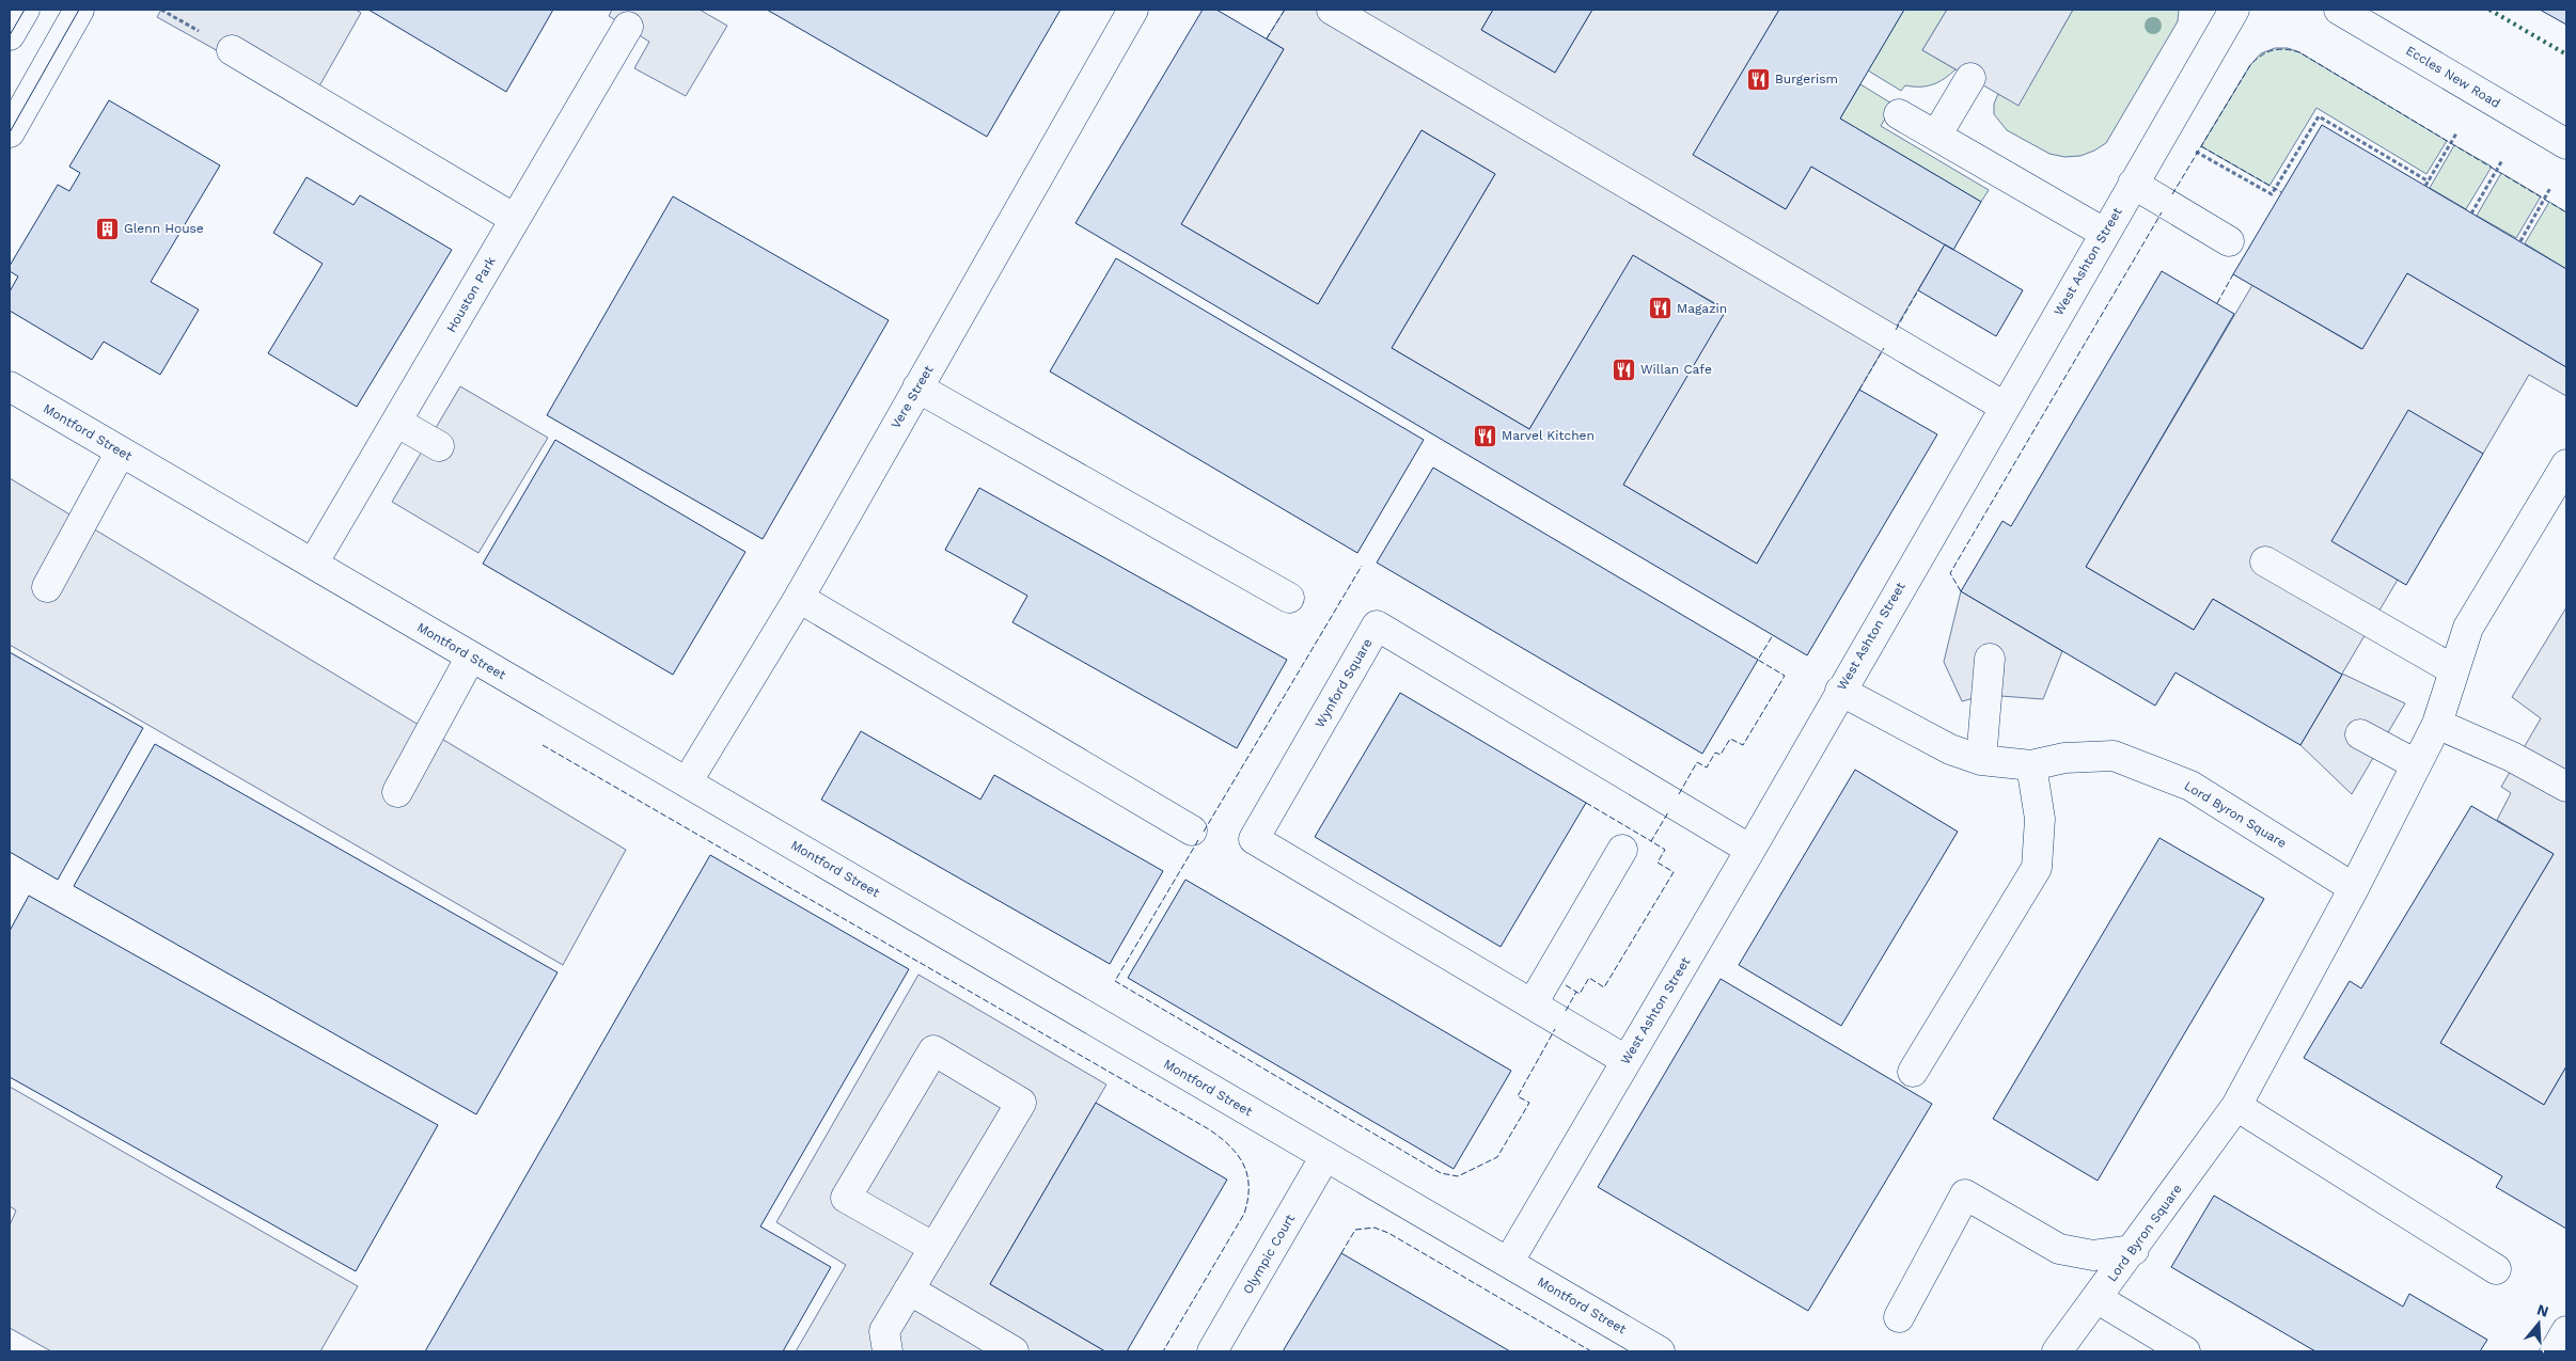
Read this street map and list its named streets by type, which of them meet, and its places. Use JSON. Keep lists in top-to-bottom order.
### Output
{
  "streets": {
    "street": [
      "Eccles New Road",
      "West Ashton Street",
      "Houston Park",
      "Vere Street",
      "Montford Street",
      "Wynford Square",
      "Lord Byron Square",
      "Olympic Court"
    ]
  },
  "crossings": [
    ["West Ashton Street", "Montford Street"],
    ["West Ashton Street", "Wynford Square"],
    ["West Ashton Street", "Lord Byron Square"],
    ["Houston Park", "Montford Street"],
    ["Vere Street", "Montford Street"],
    ["Montford Street", "Olympic Court"]
  ],
  "places": {
    "restaurant": [
      "Burgerism",
      "Magazin",
      "Willan Cafe",
      "Marvel Kitchen"
    ],
    "building": ["Glenn House"]
  },
  "north": "top"
}
